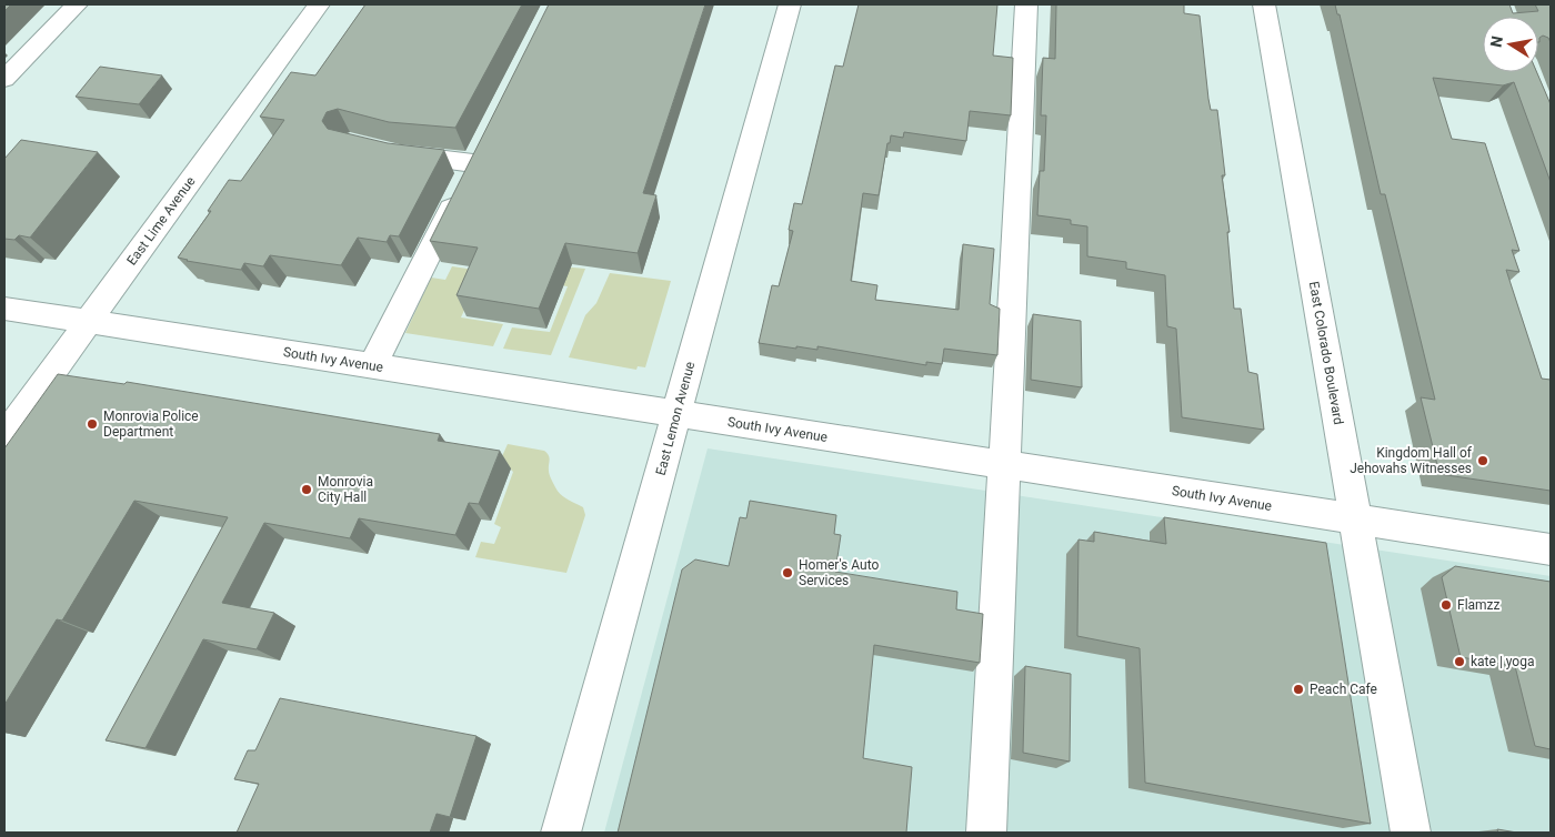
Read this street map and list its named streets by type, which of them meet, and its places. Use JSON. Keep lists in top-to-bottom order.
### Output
{
  "streets": {
    "street": [
      "East Lime Avenue",
      "East Colorado Boulevard",
      "South Ivy Avenue",
      "East Lemon Avenue"
    ]
  },
  "crossings": [
    ["East Lime Avenue", "South Ivy Avenue"],
    ["East Colorado Boulevard", "South Ivy Avenue"],
    ["South Ivy Avenue", "East Lemon Avenue"]
  ],
  "places": [
    "Monrovia Police Department",
    "Kingdom Hall of Jehovahs Witnesses",
    "Monrovia City Hall",
    "Homer's Auto Services",
    "Flamzz",
    "kate | yoga",
    "Peach Cafe"
  ],
  "north": "left"
}
